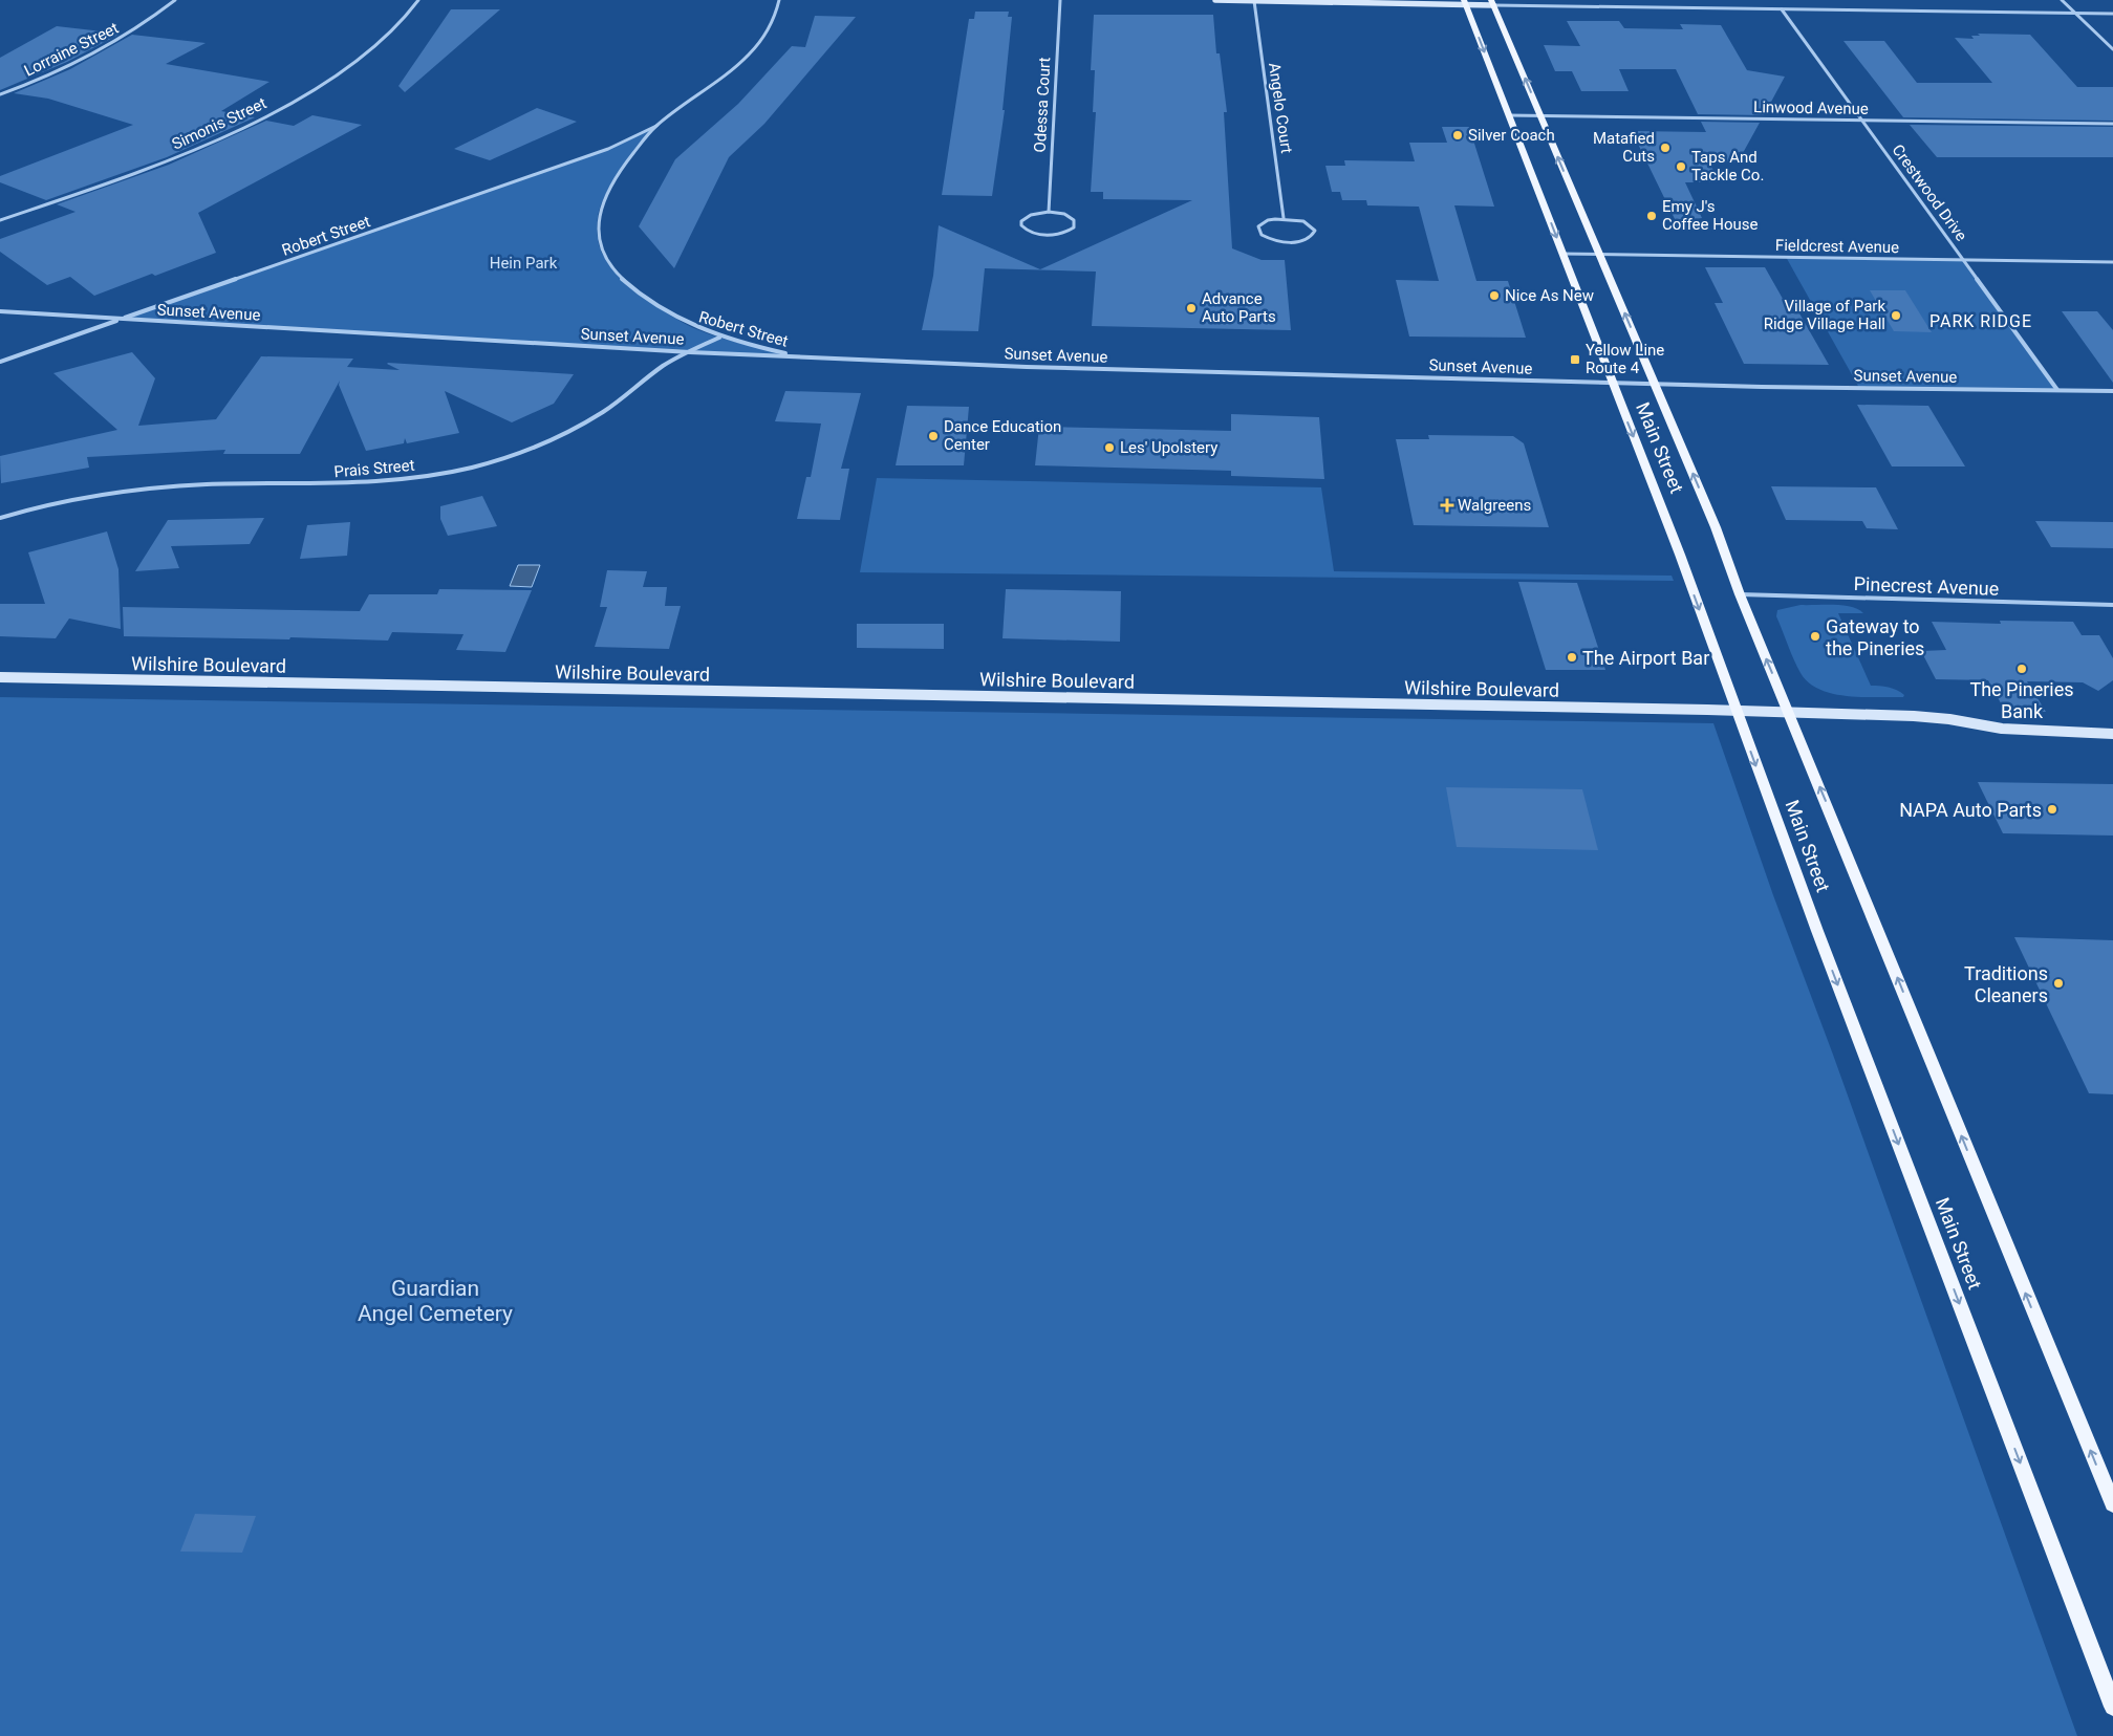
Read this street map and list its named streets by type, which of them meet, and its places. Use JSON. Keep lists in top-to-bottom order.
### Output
{
  "streets": {
    "main road": ["Main Street"],
    "street": [
      "Lorraine Street",
      "Odessa Court",
      "Angelo Court",
      "Linwood Avenue",
      "Simonis Street",
      "Crestwood Drive",
      "Robert Street",
      "Fieldcrest Avenue",
      "Sunset Avenue",
      "Prais Street",
      "Pinecrest Avenue",
      "Wilshire Boulevard"
    ]
  },
  "crossings": [
    ["Linwood Avenue", "Crestwood Drive"],
    ["Linwood Avenue", "Main Street"],
    ["Crestwood Drive", "Fieldcrest Avenue"],
    ["Crestwood Drive", "Sunset Avenue"],
    ["Robert Street", "Sunset Avenue"],
    ["Robert Street", "Prais Street"],
    ["Fieldcrest Avenue", "Main Street"],
    ["Sunset Avenue", "Main Street"],
    ["Sunset Avenue", "Prais Street"],
    ["Main Street", "Pinecrest Avenue"],
    ["Main Street", "Wilshire Boulevard"]
  ],
  "districts": ["PARK RIDGE"],
  "parks": ["Hein Park", "Guardian Angel Cemetery"],
  "places": {
    "other": [
      "Silver Coach",
      "Matafied Cuts",
      "Taps And Tackle Co.",
      "Emy J's Coffee House",
      "Nice As New",
      "Advance Auto Parts",
      "Village of Park Ridge Village Hall",
      "Dance Education Center",
      "Les' Upolstery",
      "Gateway to the Pineries",
      "The Airport Bar",
      "The Pineries Bank",
      "NAPA Auto Parts",
      "Traditions Cleaners"
    ],
    "transit": ["Yellow Line Route 4"],
    "health": ["Walgreens"]
  }
}
